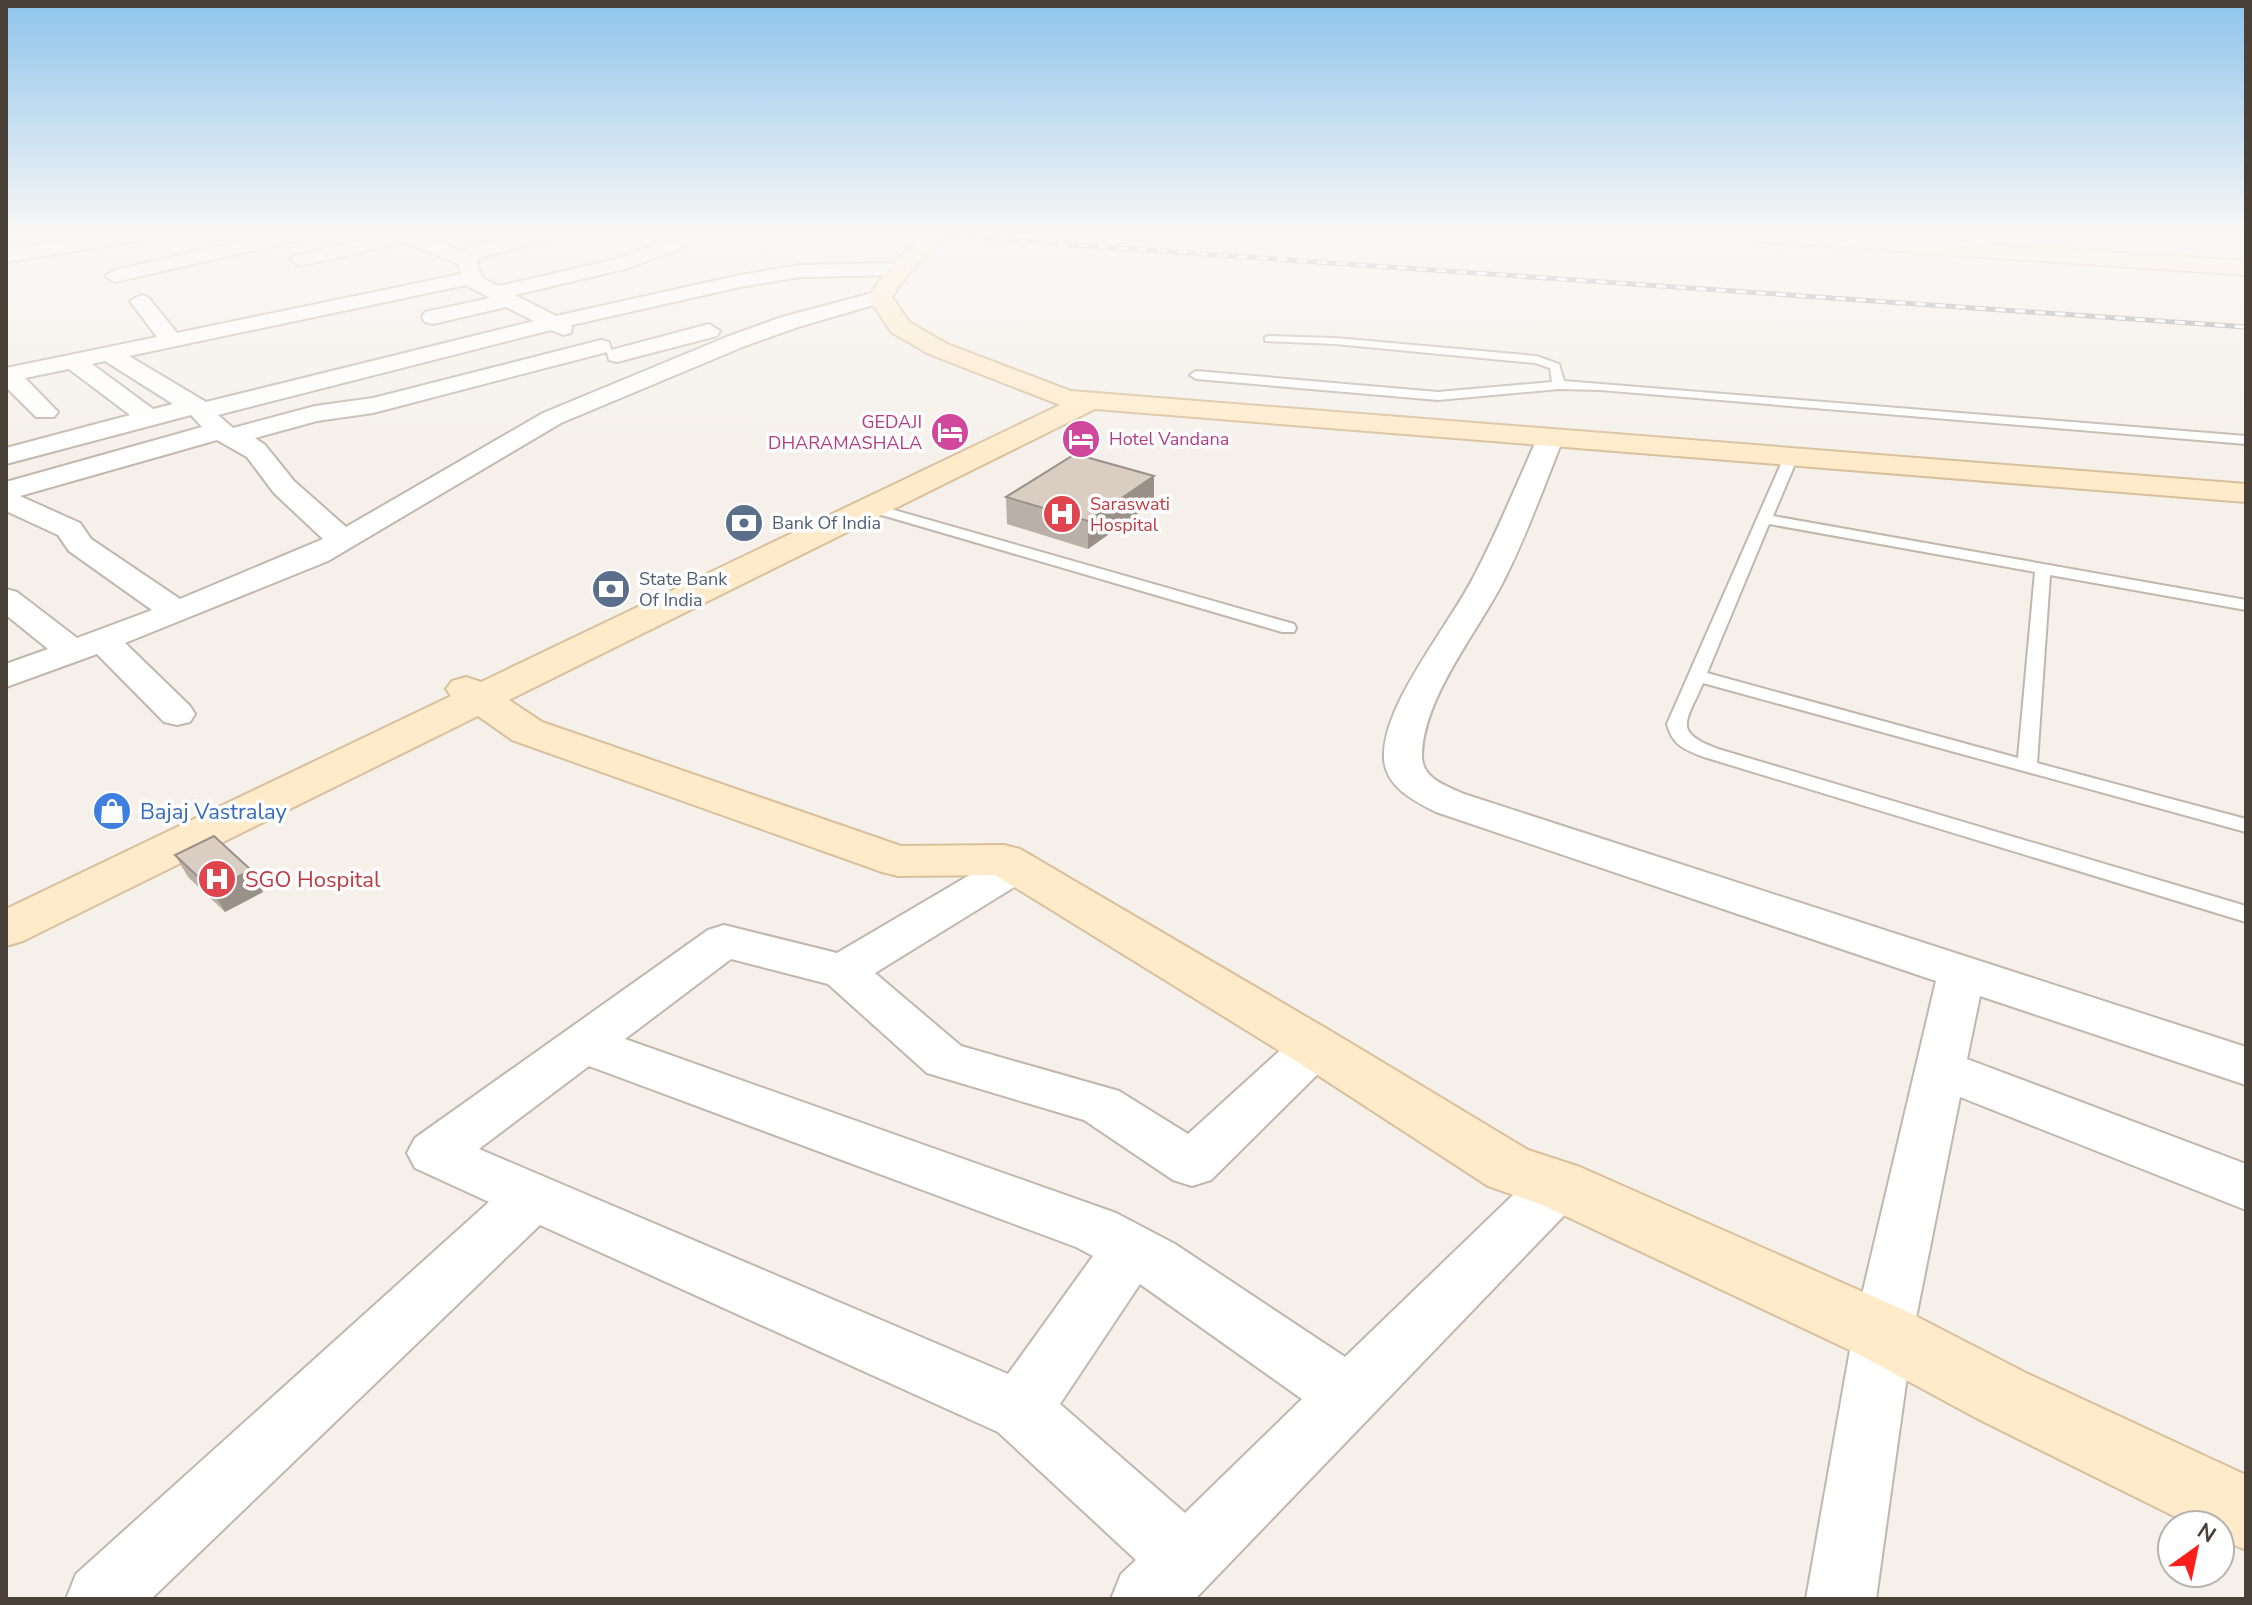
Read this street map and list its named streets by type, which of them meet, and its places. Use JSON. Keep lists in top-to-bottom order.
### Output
{
  "places": {
    "hotel": ["GEDAJI DHARAMASHALA", "Hotel Vandana"],
    "hospital": ["Saraswati Hospital", "SGO Hospital"],
    "bank": ["Bank Of India", "State Bank Of India"],
    "shop": ["Bajaj Vastralay"]
  },
  "north": "top right"
}
